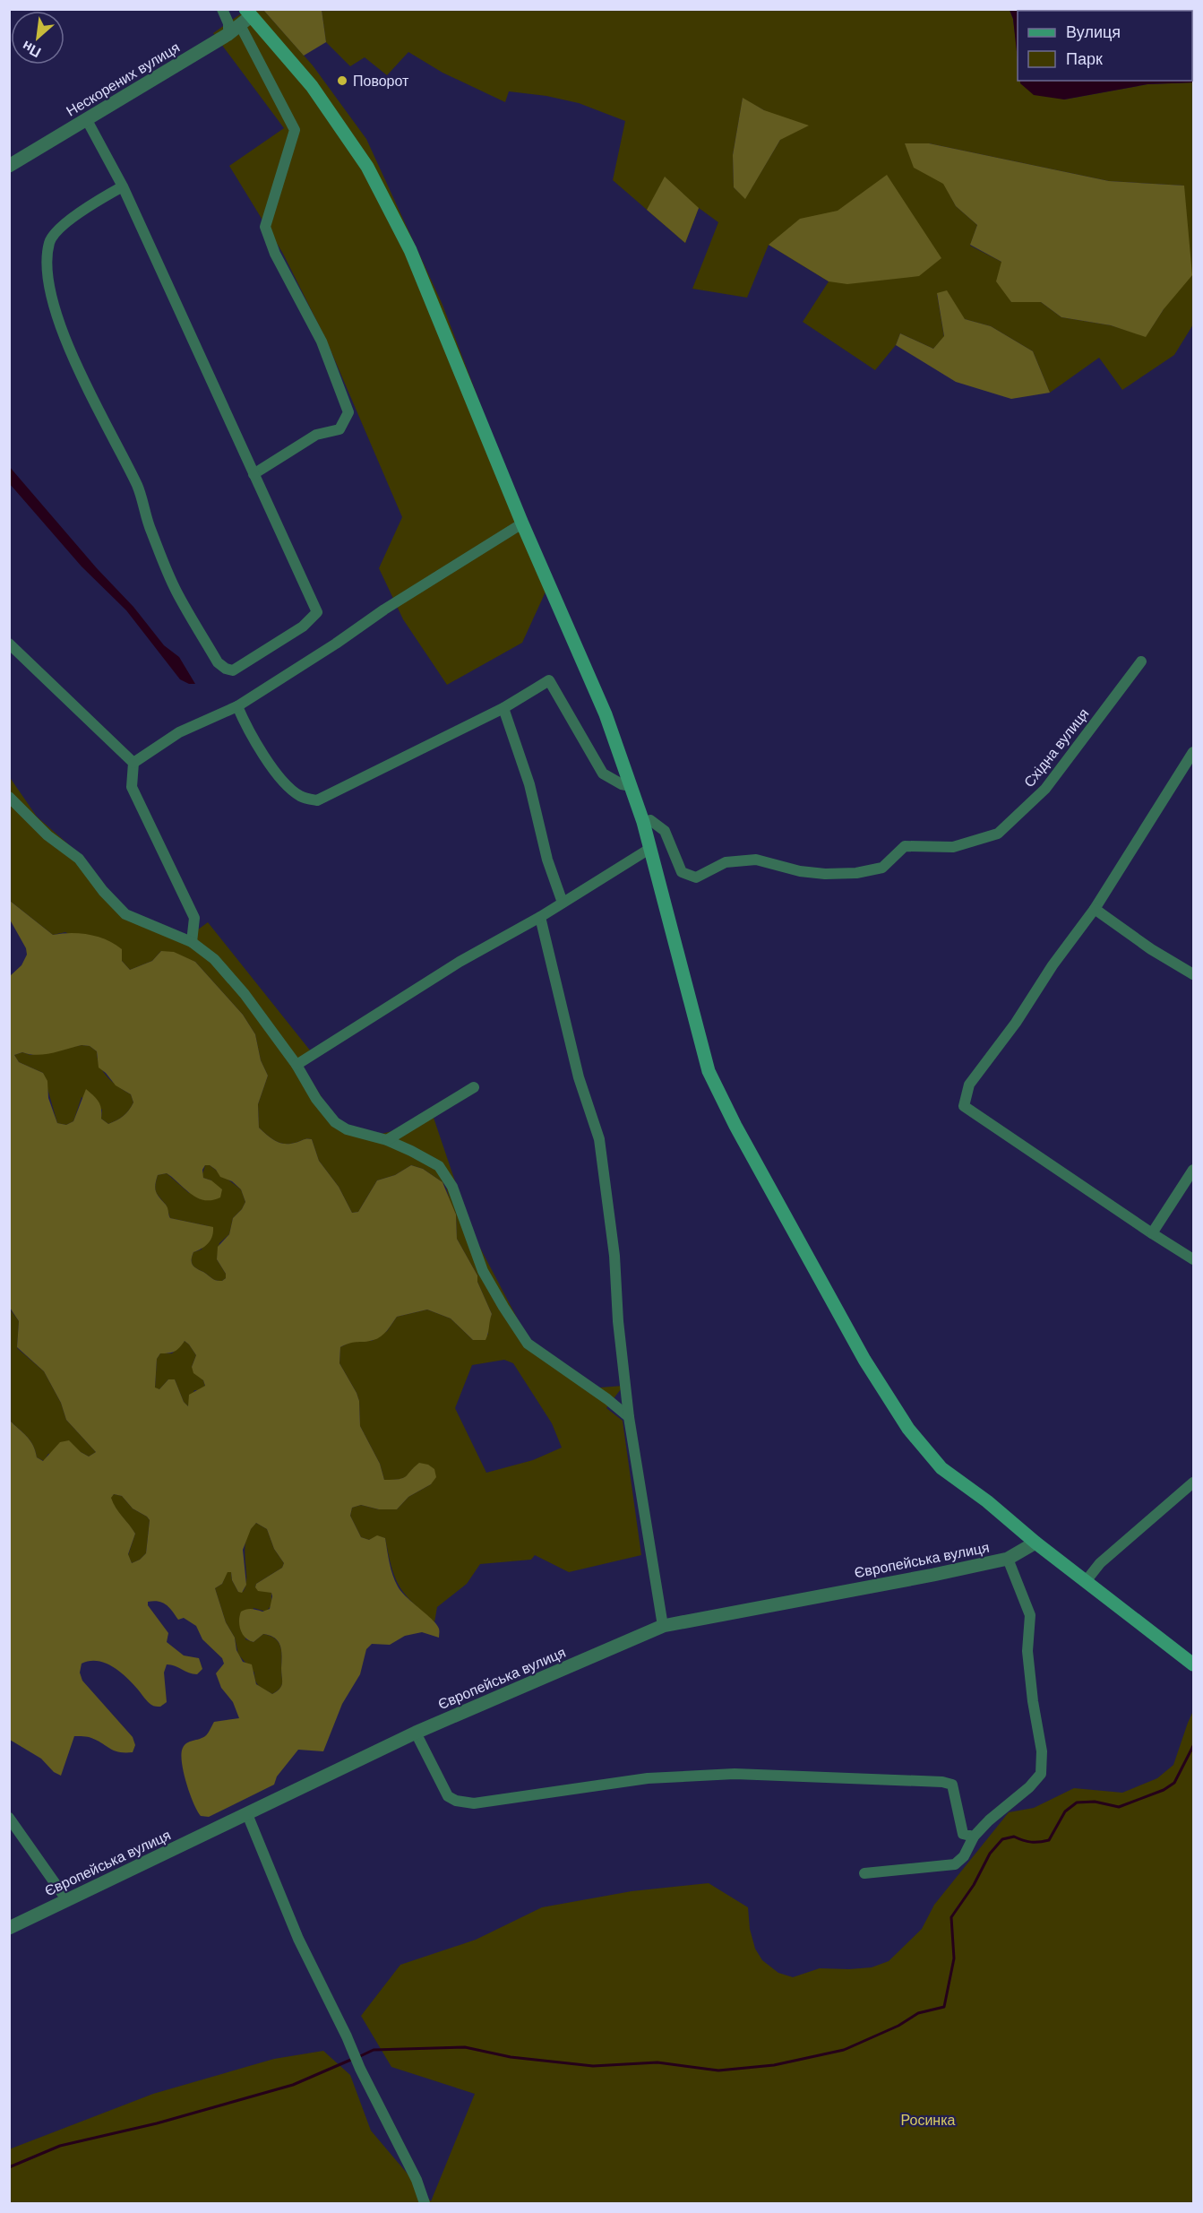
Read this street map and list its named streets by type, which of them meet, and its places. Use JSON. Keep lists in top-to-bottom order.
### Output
{
  "streets": {
    "street": ["Нескорених вулиця", "Східна вулиця", "Європейська вулиця"]
  },
  "parks": ["Росинка"],
  "places": ["Поворот"],
  "legend": ["Вулиця", "Парк"],
  "north": "bottom left"
}
